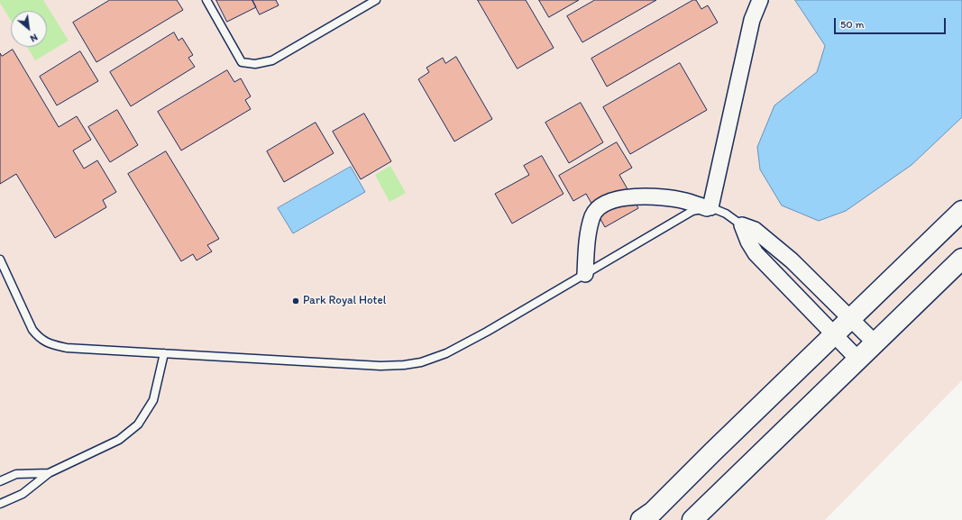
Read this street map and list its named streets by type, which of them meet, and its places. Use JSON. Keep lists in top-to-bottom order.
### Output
{
  "places": ["Park Royal Hotel"],
  "scale_bar": "50 m",
  "north": "bottom right"
}
